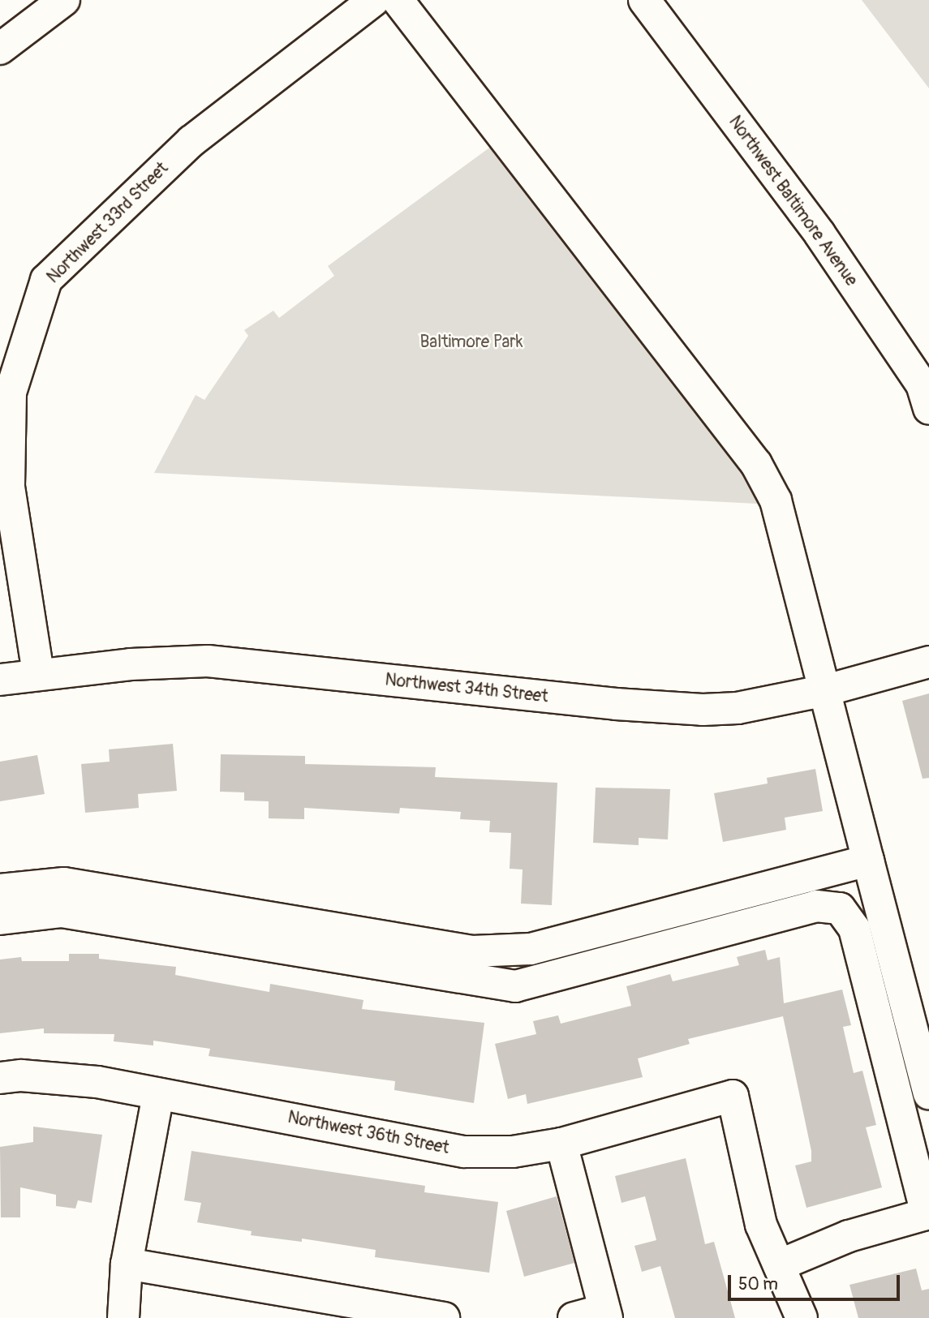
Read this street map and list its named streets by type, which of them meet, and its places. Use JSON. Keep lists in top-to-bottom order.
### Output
{
  "streets": {
    "street": [
      "Northwest Baltimore Avenue",
      "Northwest 33rd Street",
      "Northwest 34th Street",
      "Northwest 36th Street"
    ]
  },
  "crossings": [
    ["Northwest 33rd Street", "Northwest 34th Street"]
  ],
  "parks": ["Baltimore Park"],
  "scale_bar": "50 m"
}
